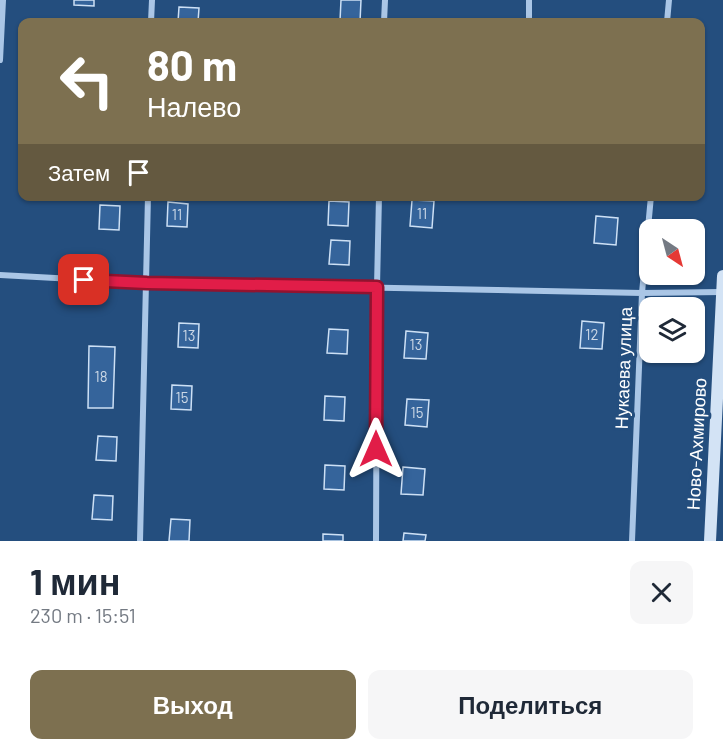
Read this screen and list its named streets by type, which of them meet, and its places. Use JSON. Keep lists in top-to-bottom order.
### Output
{
  "streets": {
    "street": ["Нукаева улица", "Ново-Ахмирово"]
  },
  "house_numbers": [
    "11",
    "11",
    "12",
    "13",
    "13",
    "18",
    "15",
    "15"
  ],
  "north": "bottom right",
  "page": {
    "turn": ["80 m", "Налево"],
    "then": "Затем",
    "heading": ["1 мин", "230 m · 15:51"],
    "buttons": ["Выход", "Поделиться"]
  }
}
